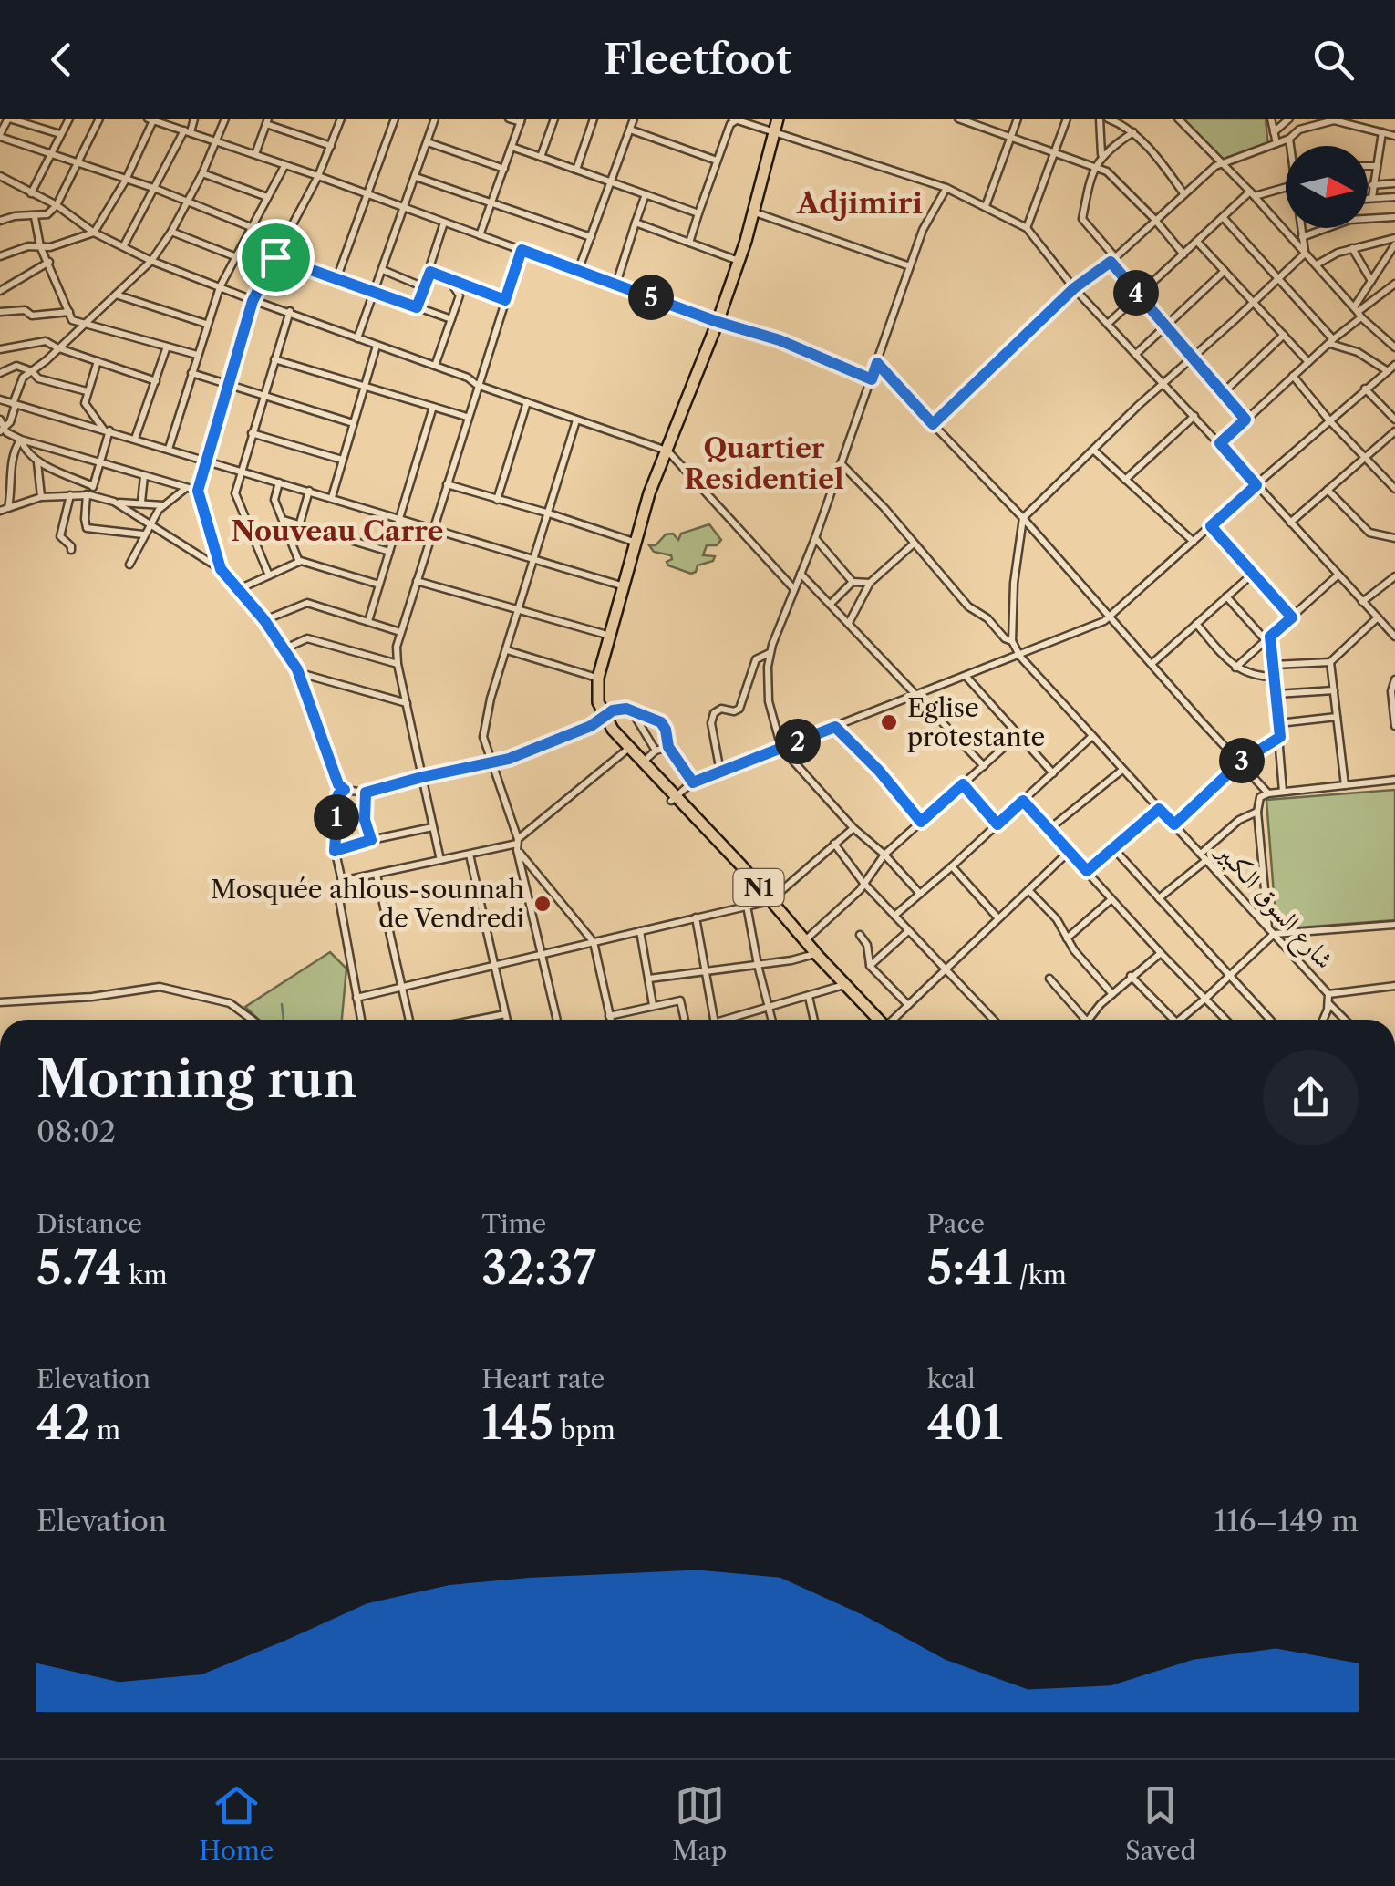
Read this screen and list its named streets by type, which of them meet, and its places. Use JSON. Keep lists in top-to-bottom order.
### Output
{
  "streets": {
    "highway": ["N1"],
    "street": ["شارع السوق الكبير"]
  },
  "districts": ["Adjimiri", "Quartier Residentiel", "Nouveau Carre"],
  "places": ["Eglise protestante", "Mosquée ahlous-sounnah de Vendredi"],
  "north": "right",
  "page": {
    "header": "Fleetfoot",
    "pins": [
      "4",
      "5",
      "2",
      "3",
      "1"
    ],
    "heading": ["Morning run", "08:02"],
    "stats": [
      ["Distance", "5.74 km"],
      ["Time", "32:37"],
      ["Pace", "5:41 /km"],
      ["Elevation", "42 m"],
      ["Heart rate", "145 bpm"],
      ["kcal", "401"]
    ],
    "chart": ["Elevation", "116–149 m"],
    "tabs": ["Home", "Map", "Saved"]
  }
}
